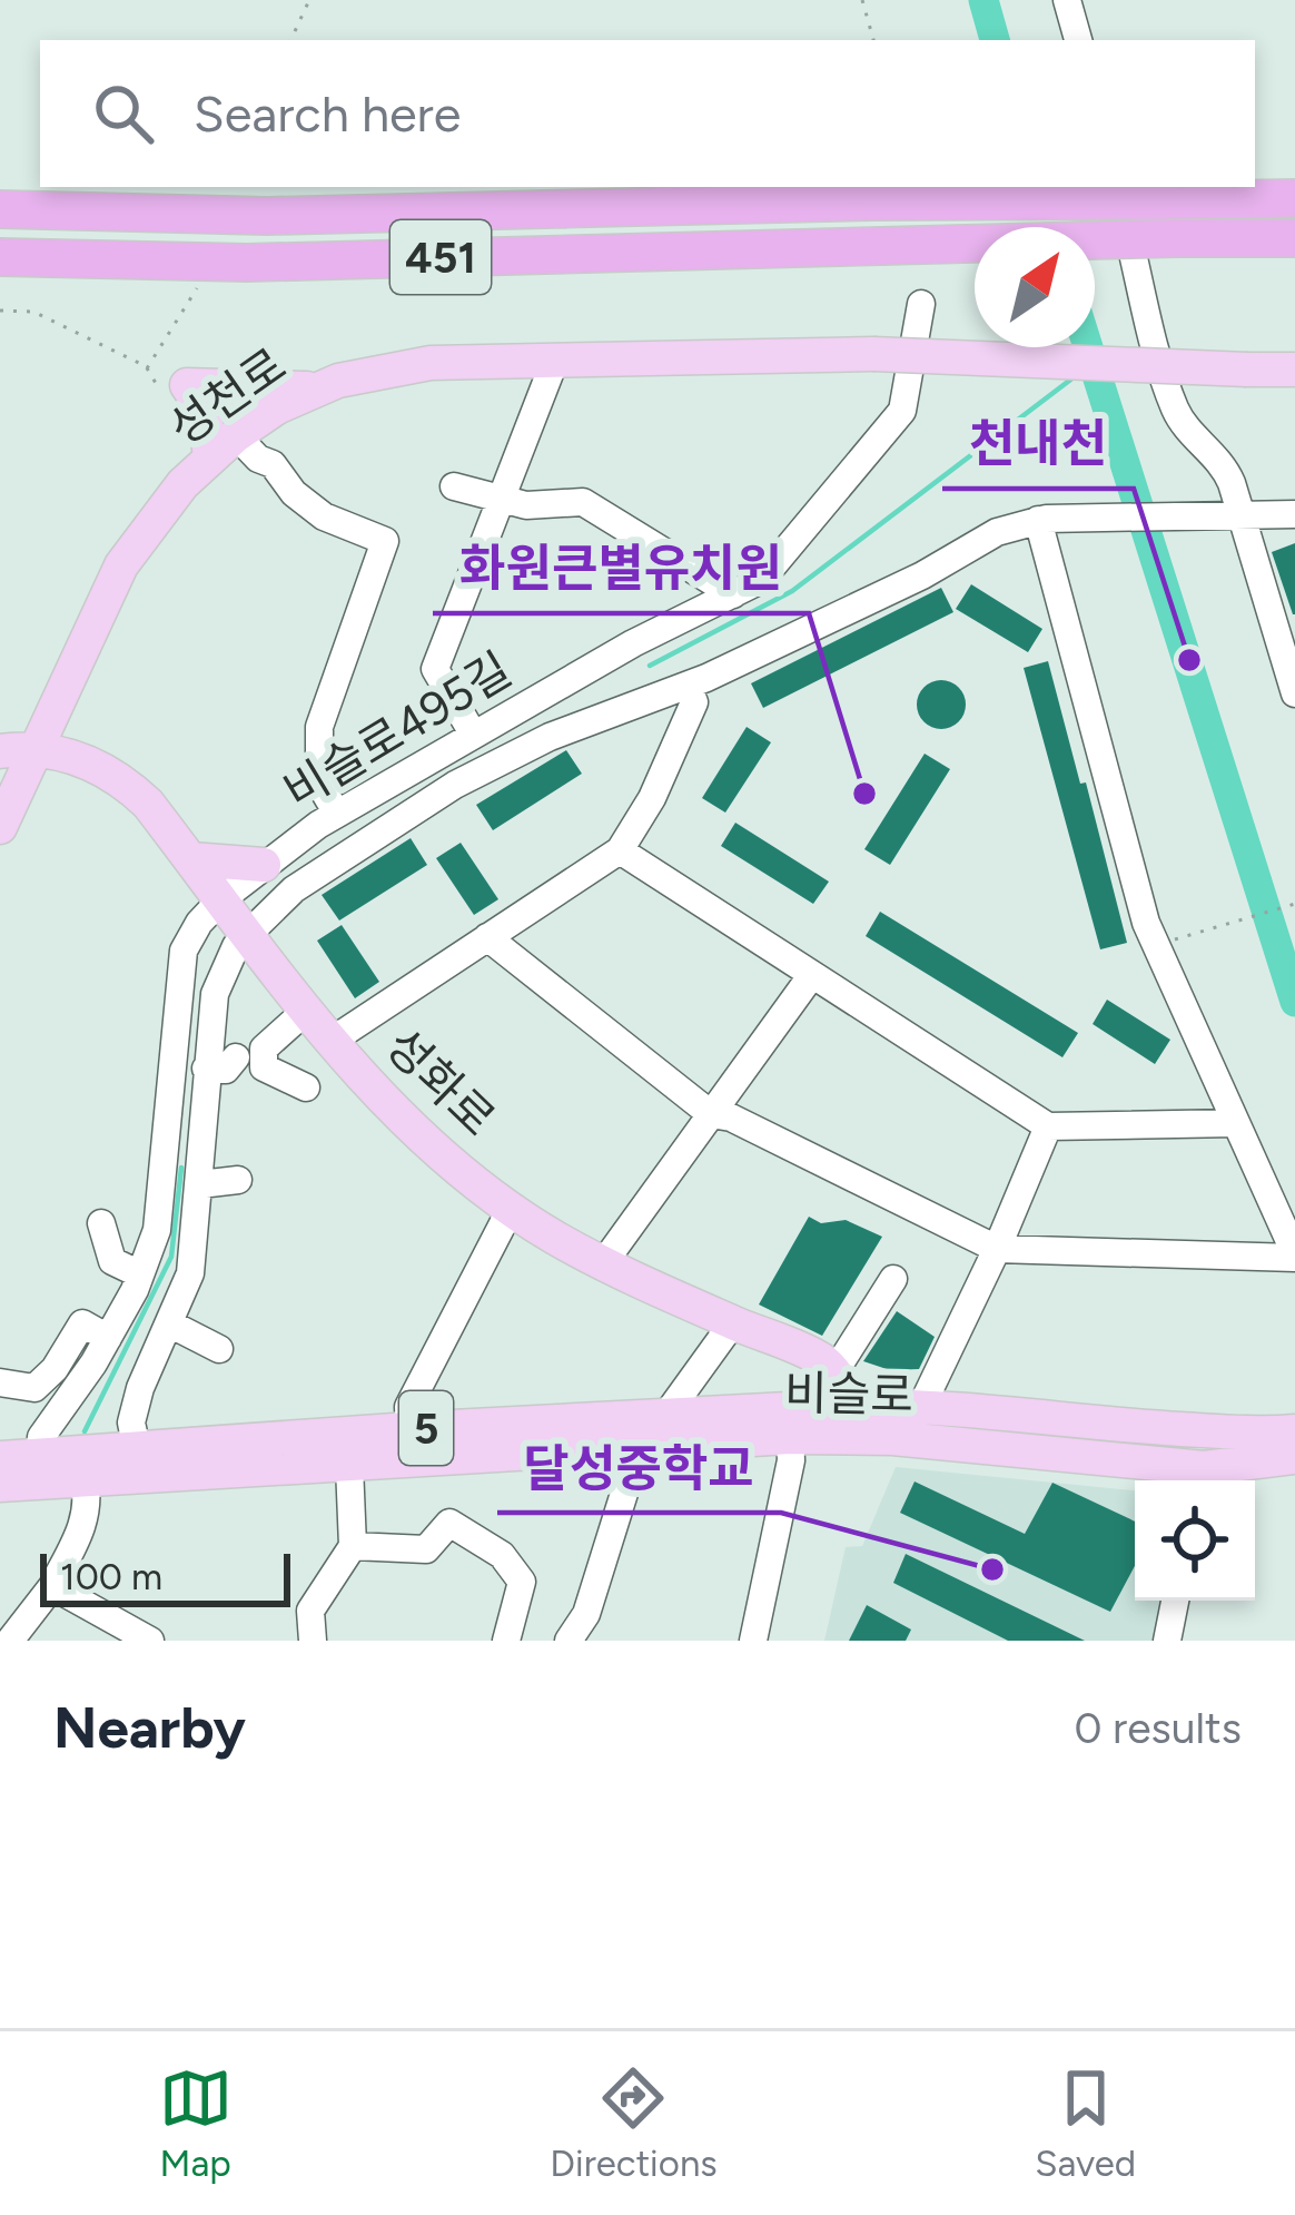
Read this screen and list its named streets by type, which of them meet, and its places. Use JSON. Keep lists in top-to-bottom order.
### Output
{
  "streets": {
    "highway": ["451"],
    "main road": [
      "성천로",
      "성화로",
      "비슬로",
      "5"
    ],
    "street": ["비슬로495길"]
  },
  "crossings": [
    ["성천로", "성화로"],
    ["비슬로495길", "성화로"],
    ["비슬로495길", "비슬로"]
  ],
  "places": ["천내천", "화원큰별유치원", "달성중학교"],
  "scale_bar": "100 m",
  "north": "top right",
  "page": {
    "search": "Search here",
    "scale": "100 m",
    "heading": ["Nearby", "0 results"],
    "nav": ["Map", "Directions", "Saved"]
  }
}
